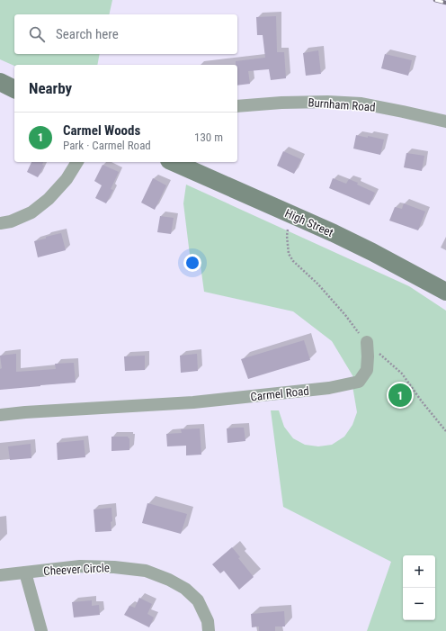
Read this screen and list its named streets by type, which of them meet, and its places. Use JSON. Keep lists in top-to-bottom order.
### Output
{
  "streets": {
    "main road": ["High Street"],
    "street": ["Burnham Road", "Carmel Road", "Cheever Circle"]
  },
  "page": {
    "search": "Search here",
    "heading": "Nearby",
    "list": [
      {
        "mark": "1",
        "name": "Carmel Woods",
        "note": "Park · Carmel Road",
        "value": "130 m"
      }
    ],
    "pins": "1",
    "map_buttons": ["+", "−"]
  }
}
